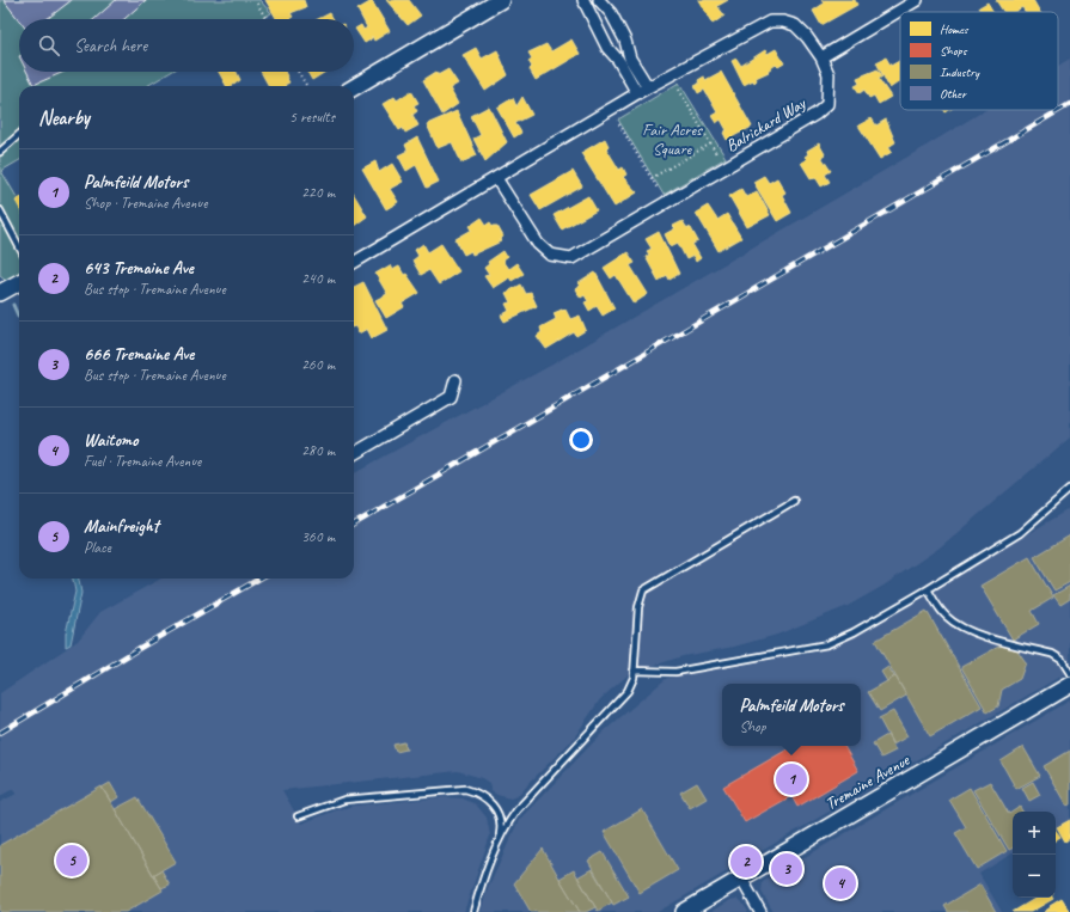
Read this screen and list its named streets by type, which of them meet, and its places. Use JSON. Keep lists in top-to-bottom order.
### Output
{
  "streets": {
    "main road": ["Tremaine Avenue"],
    "street": ["Balrickard Way"]
  },
  "parks": ["Fair Acres Square"],
  "legend": [
    "Homes",
    "Shops",
    "Industry",
    "Other"
  ],
  "page": {
    "search": "Search here",
    "heading": ["Nearby", "5 results"],
    "list": [
      {
        "mark": "1",
        "name": "Palmfeild Motors",
        "note": "Shop · Tremaine Avenue",
        "value": "220 m"
      },
      {
        "mark": "2",
        "name": "643 Tremaine Ave",
        "note": "Bus stop · Tremaine Avenue",
        "value": "240 m"
      },
      {
        "mark": "3",
        "name": "666 Tremaine Ave",
        "note": "Bus stop · Tremaine Avenue",
        "value": "260 m"
      },
      {
        "mark": "4",
        "name": "Waitomo",
        "note": "Fuel · Tremaine Avenue",
        "value": "280 m"
      },
      {
        "mark": "5",
        "name": "Mainfreight",
        "note": "Place",
        "value": "360 m"
      }
    ],
    "popup": ["Palmfeild Motors", "Shop"],
    "pins": [
      "1",
      "5",
      "2",
      "3",
      "4"
    ],
    "map_buttons": ["+", "−"]
  }
}
